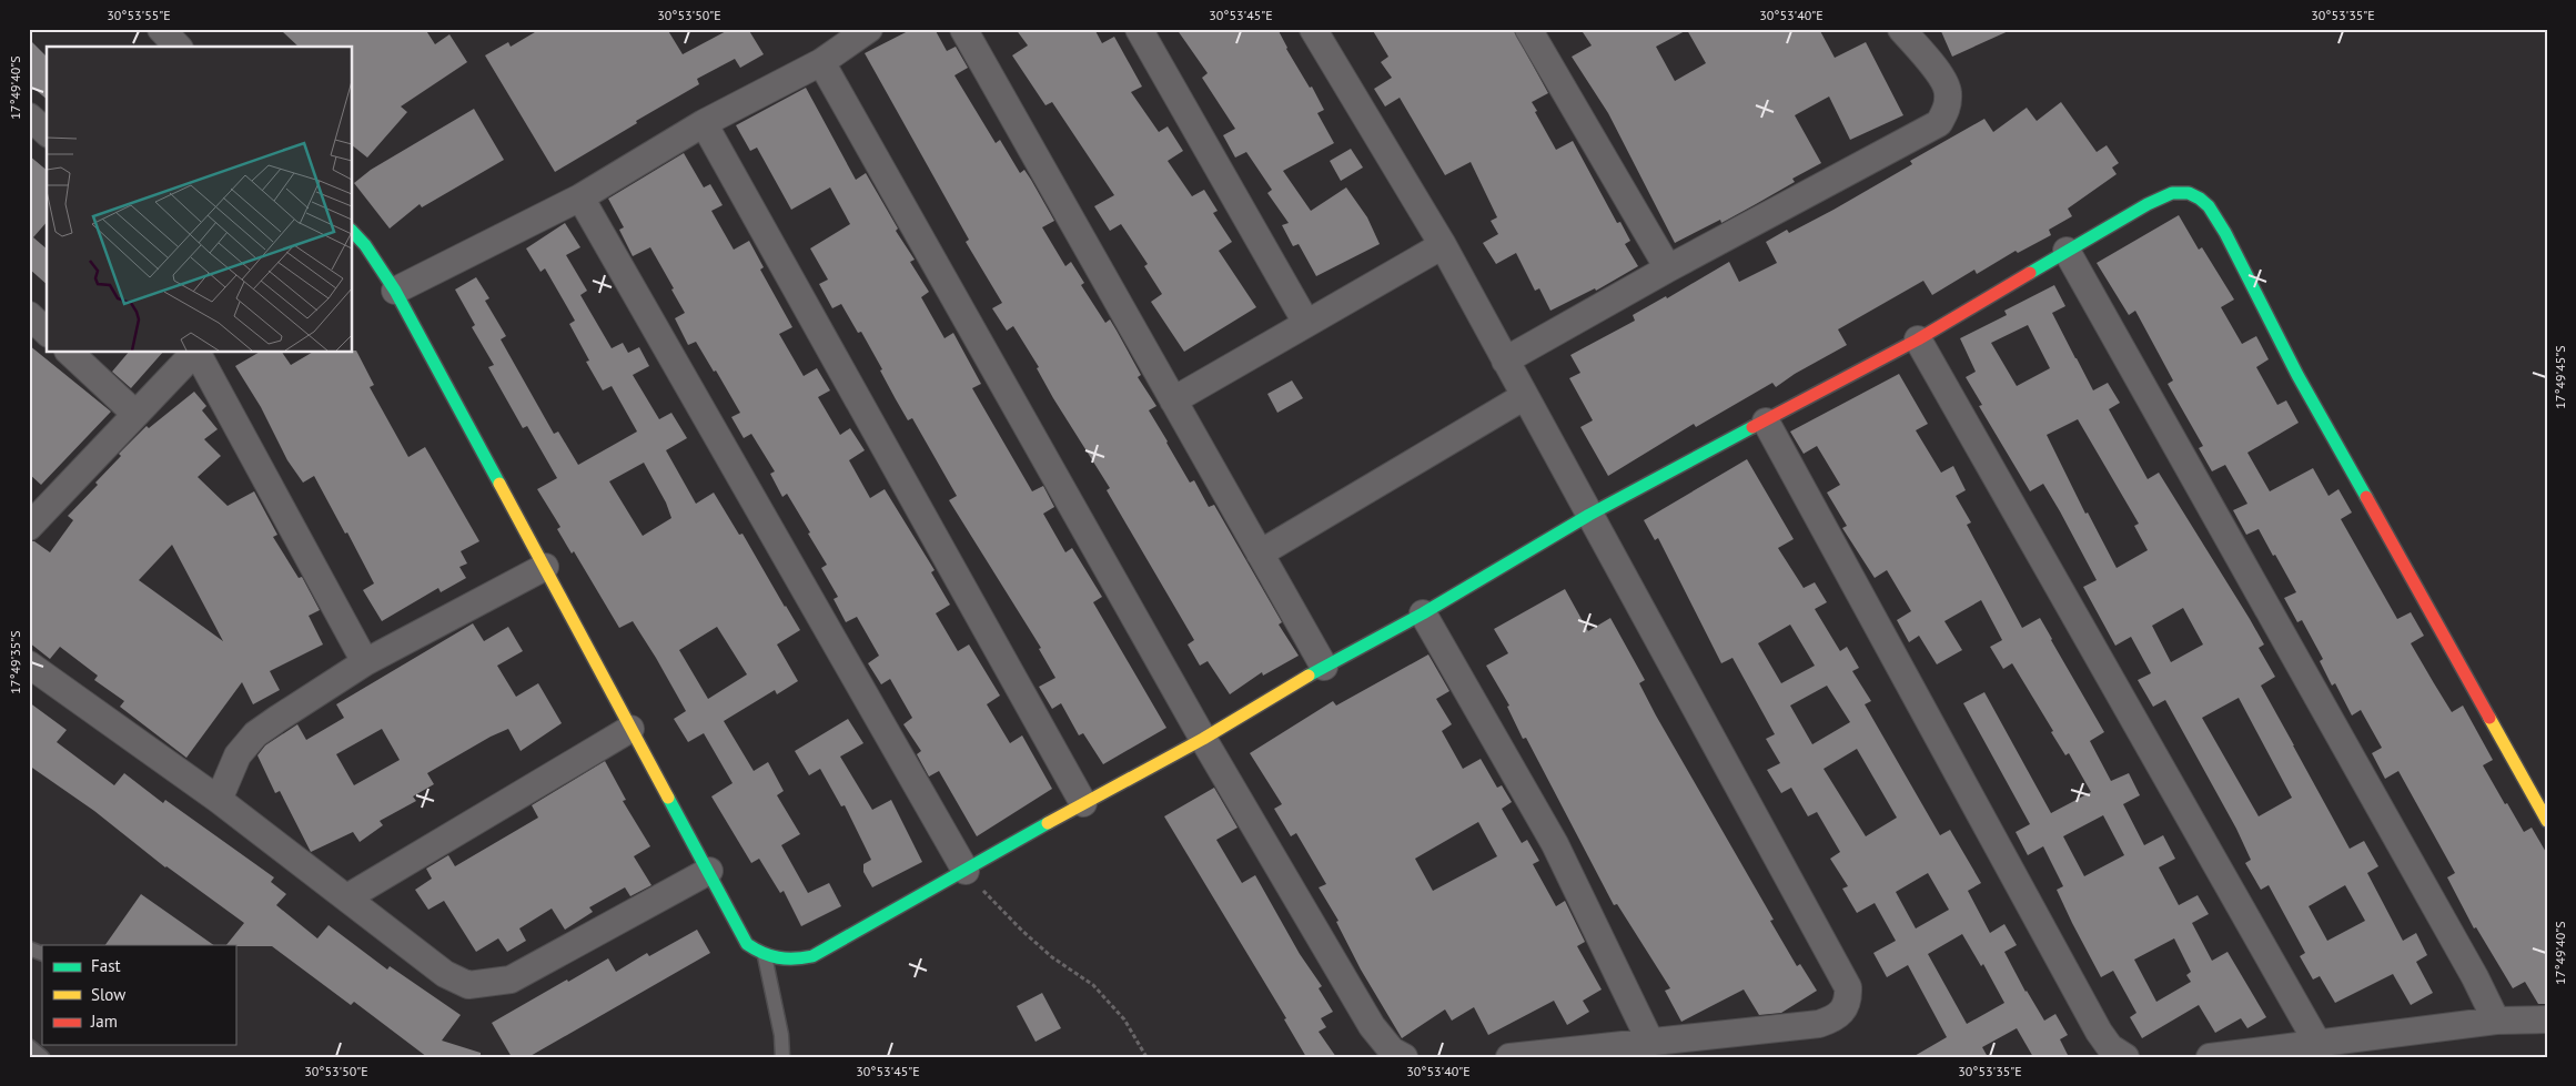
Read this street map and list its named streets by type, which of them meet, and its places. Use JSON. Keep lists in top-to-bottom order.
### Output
{
  "legend": ["Fast", "Slow", "Jam"],
  "coordinates": [
    "30°53'55\"E",
    "30°53'50\"E",
    "30°53'45\"E",
    "30°53'40\"E",
    "30°53'35\"E",
    "17°49'40\"S",
    "17°49'45\"S",
    "17°49'35\"S"
  ]
}
